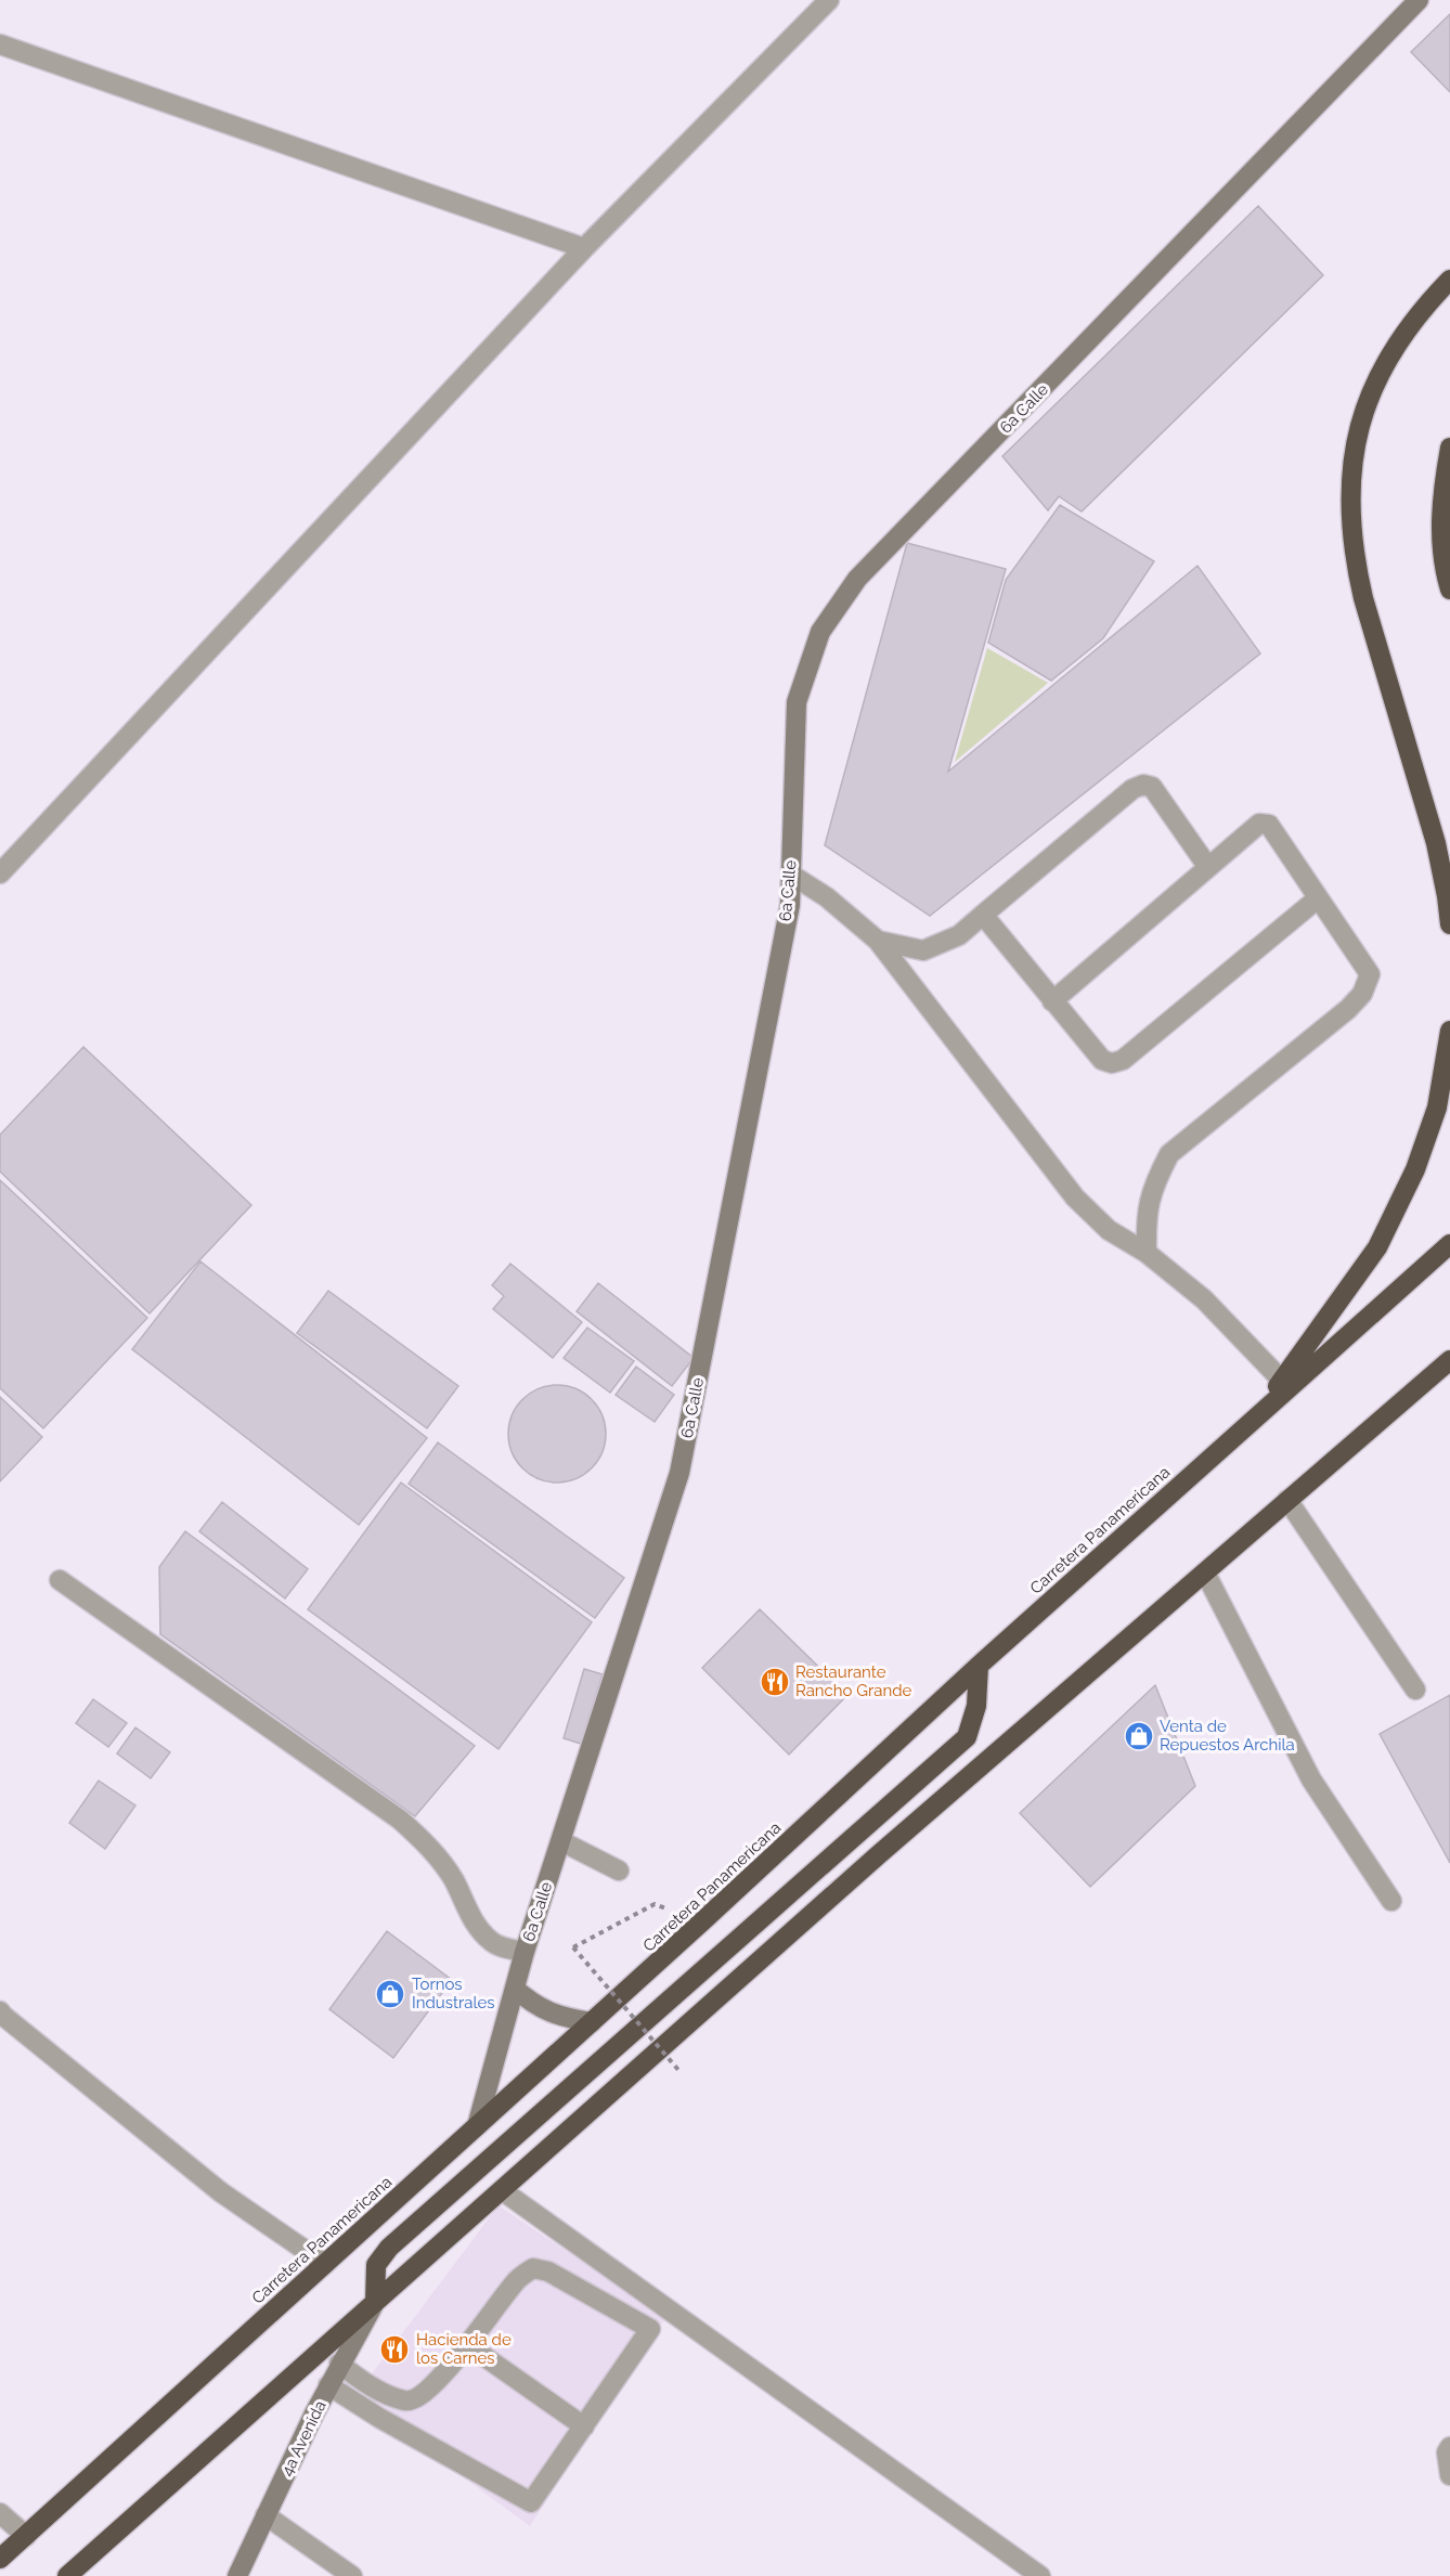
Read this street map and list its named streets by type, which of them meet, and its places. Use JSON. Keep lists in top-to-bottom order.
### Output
{
  "streets": {
    "highway": ["Carretera Panamericana"],
    "street": ["6a Calle", "4a Avenida"]
  },
  "crossings": [
    ["6a Calle", "Carretera Panamericana"]
  ],
  "places": {
    "restaurant": ["Restaurante Rancho Grande", "Hacienda de los Carnes"],
    "shop": ["Venta de Repuestos Archila", "Tornos Industrales"]
  }
}
